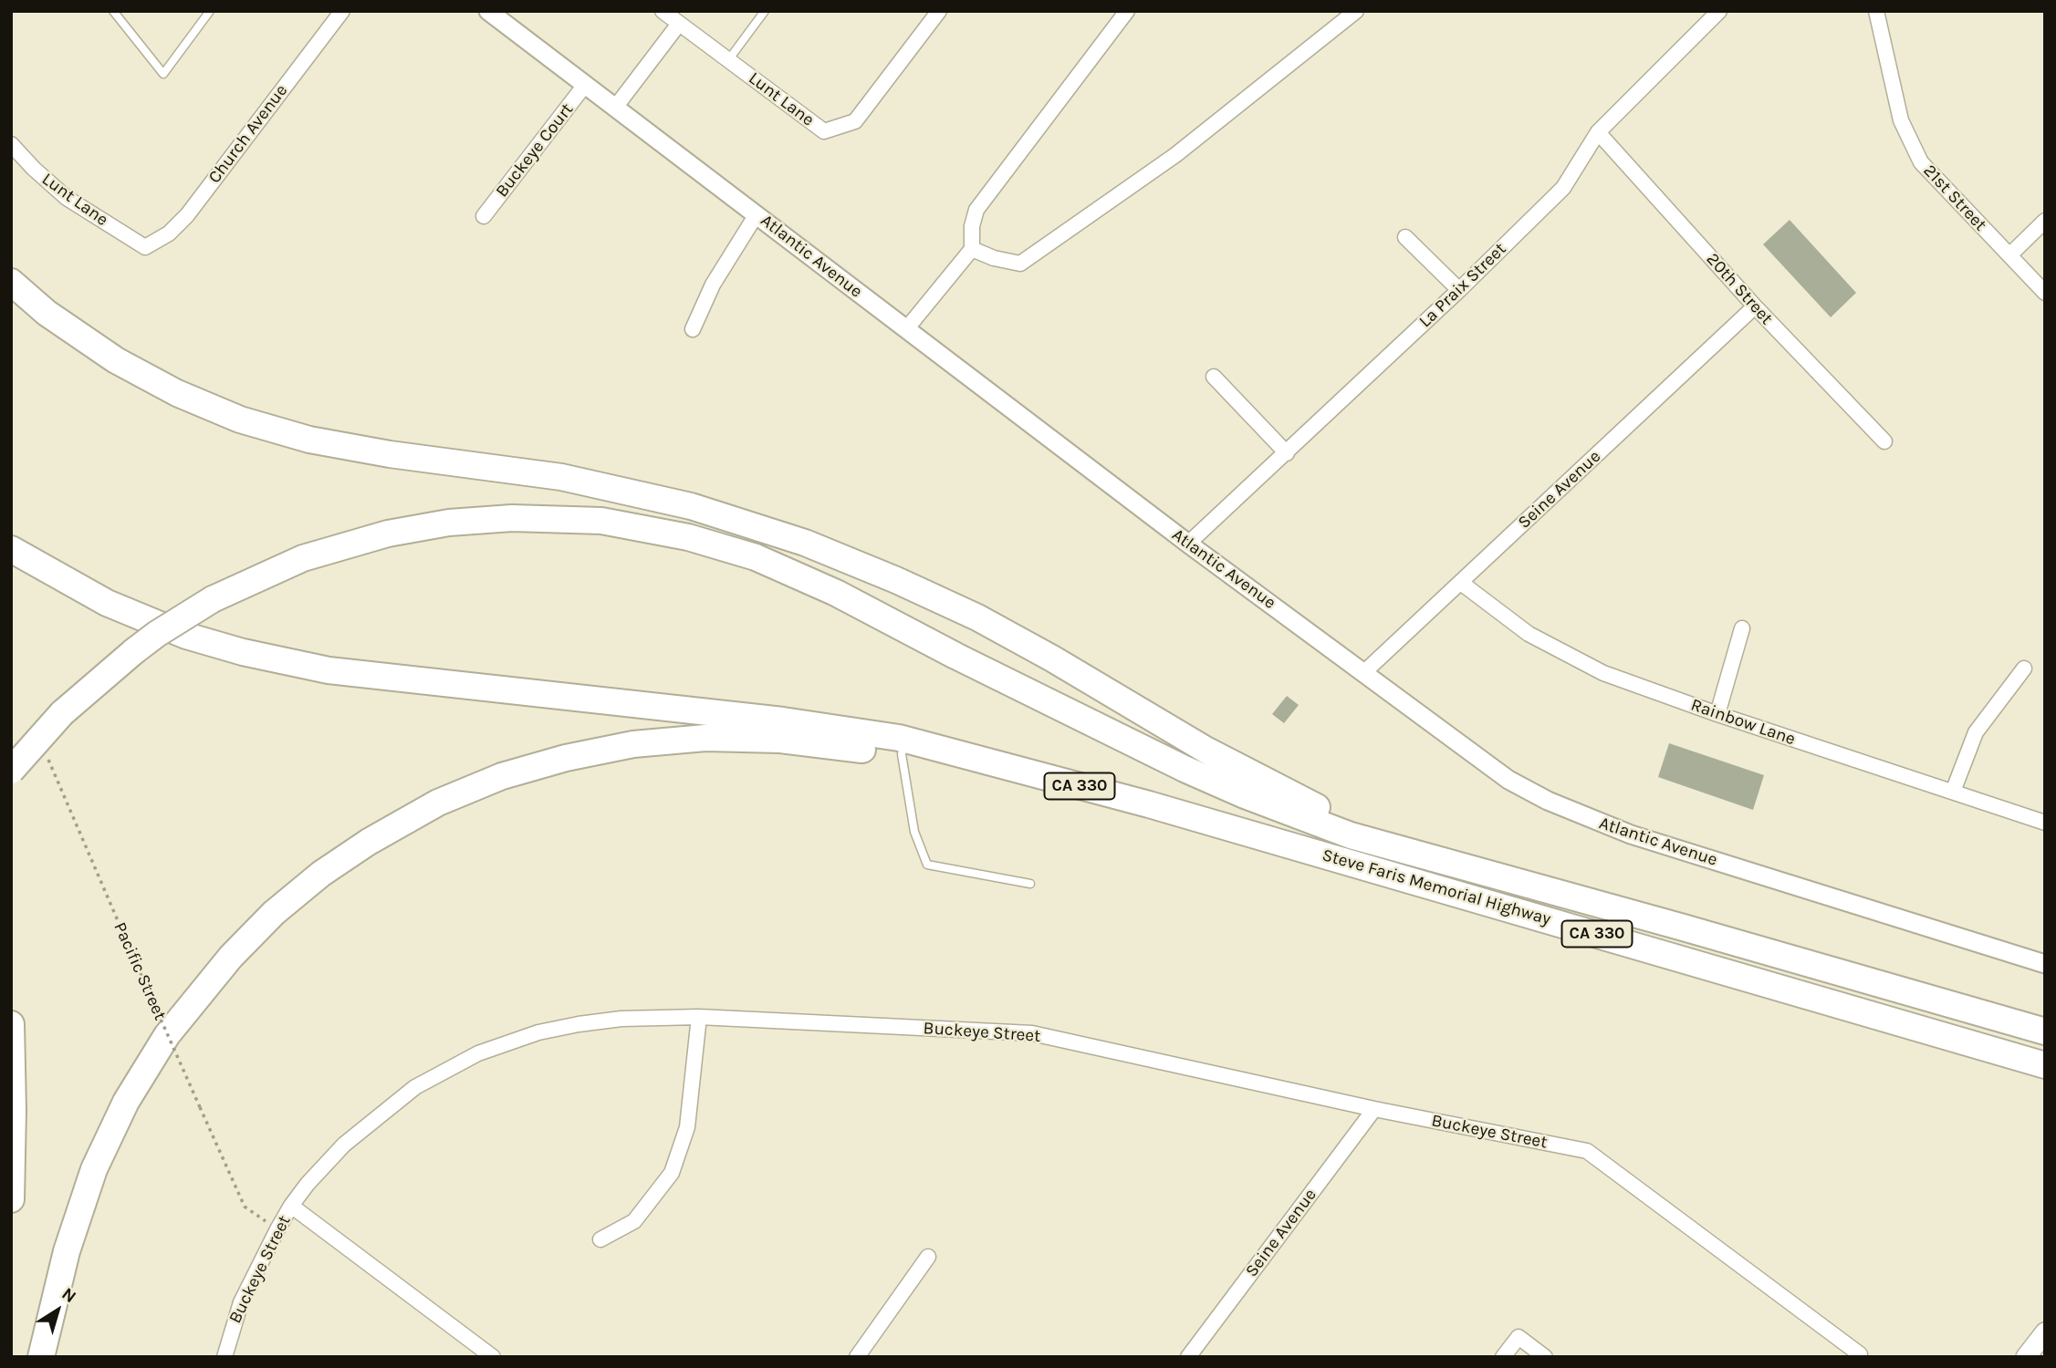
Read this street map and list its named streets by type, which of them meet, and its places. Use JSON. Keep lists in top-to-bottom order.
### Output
{
  "streets": {
    "highway": ["CA 330", "Steve Faris Memorial Highway"],
    "street": [
      "Lunt Lane",
      "Church Avenue",
      "Buckeye Court",
      "21st Street",
      "Atlantic Avenue",
      "La Praix Street",
      "20th Street",
      "Seine Avenue",
      "Rainbow Lane",
      "Buckeye Street"
    ],
    "path": ["Pacific Street"]
  },
  "crossings": [
    ["Lunt Lane", "Church Avenue"],
    ["Buckeye Court", "Atlantic Avenue"],
    ["Atlantic Avenue", "La Praix Street"],
    ["Atlantic Avenue", "Seine Avenue"],
    ["La Praix Street", "20th Street"],
    ["20th Street", "Seine Avenue"],
    ["Seine Avenue", "Rainbow Lane"],
    ["Seine Avenue", "Buckeye Street"]
  ],
  "north": "top right"
}
